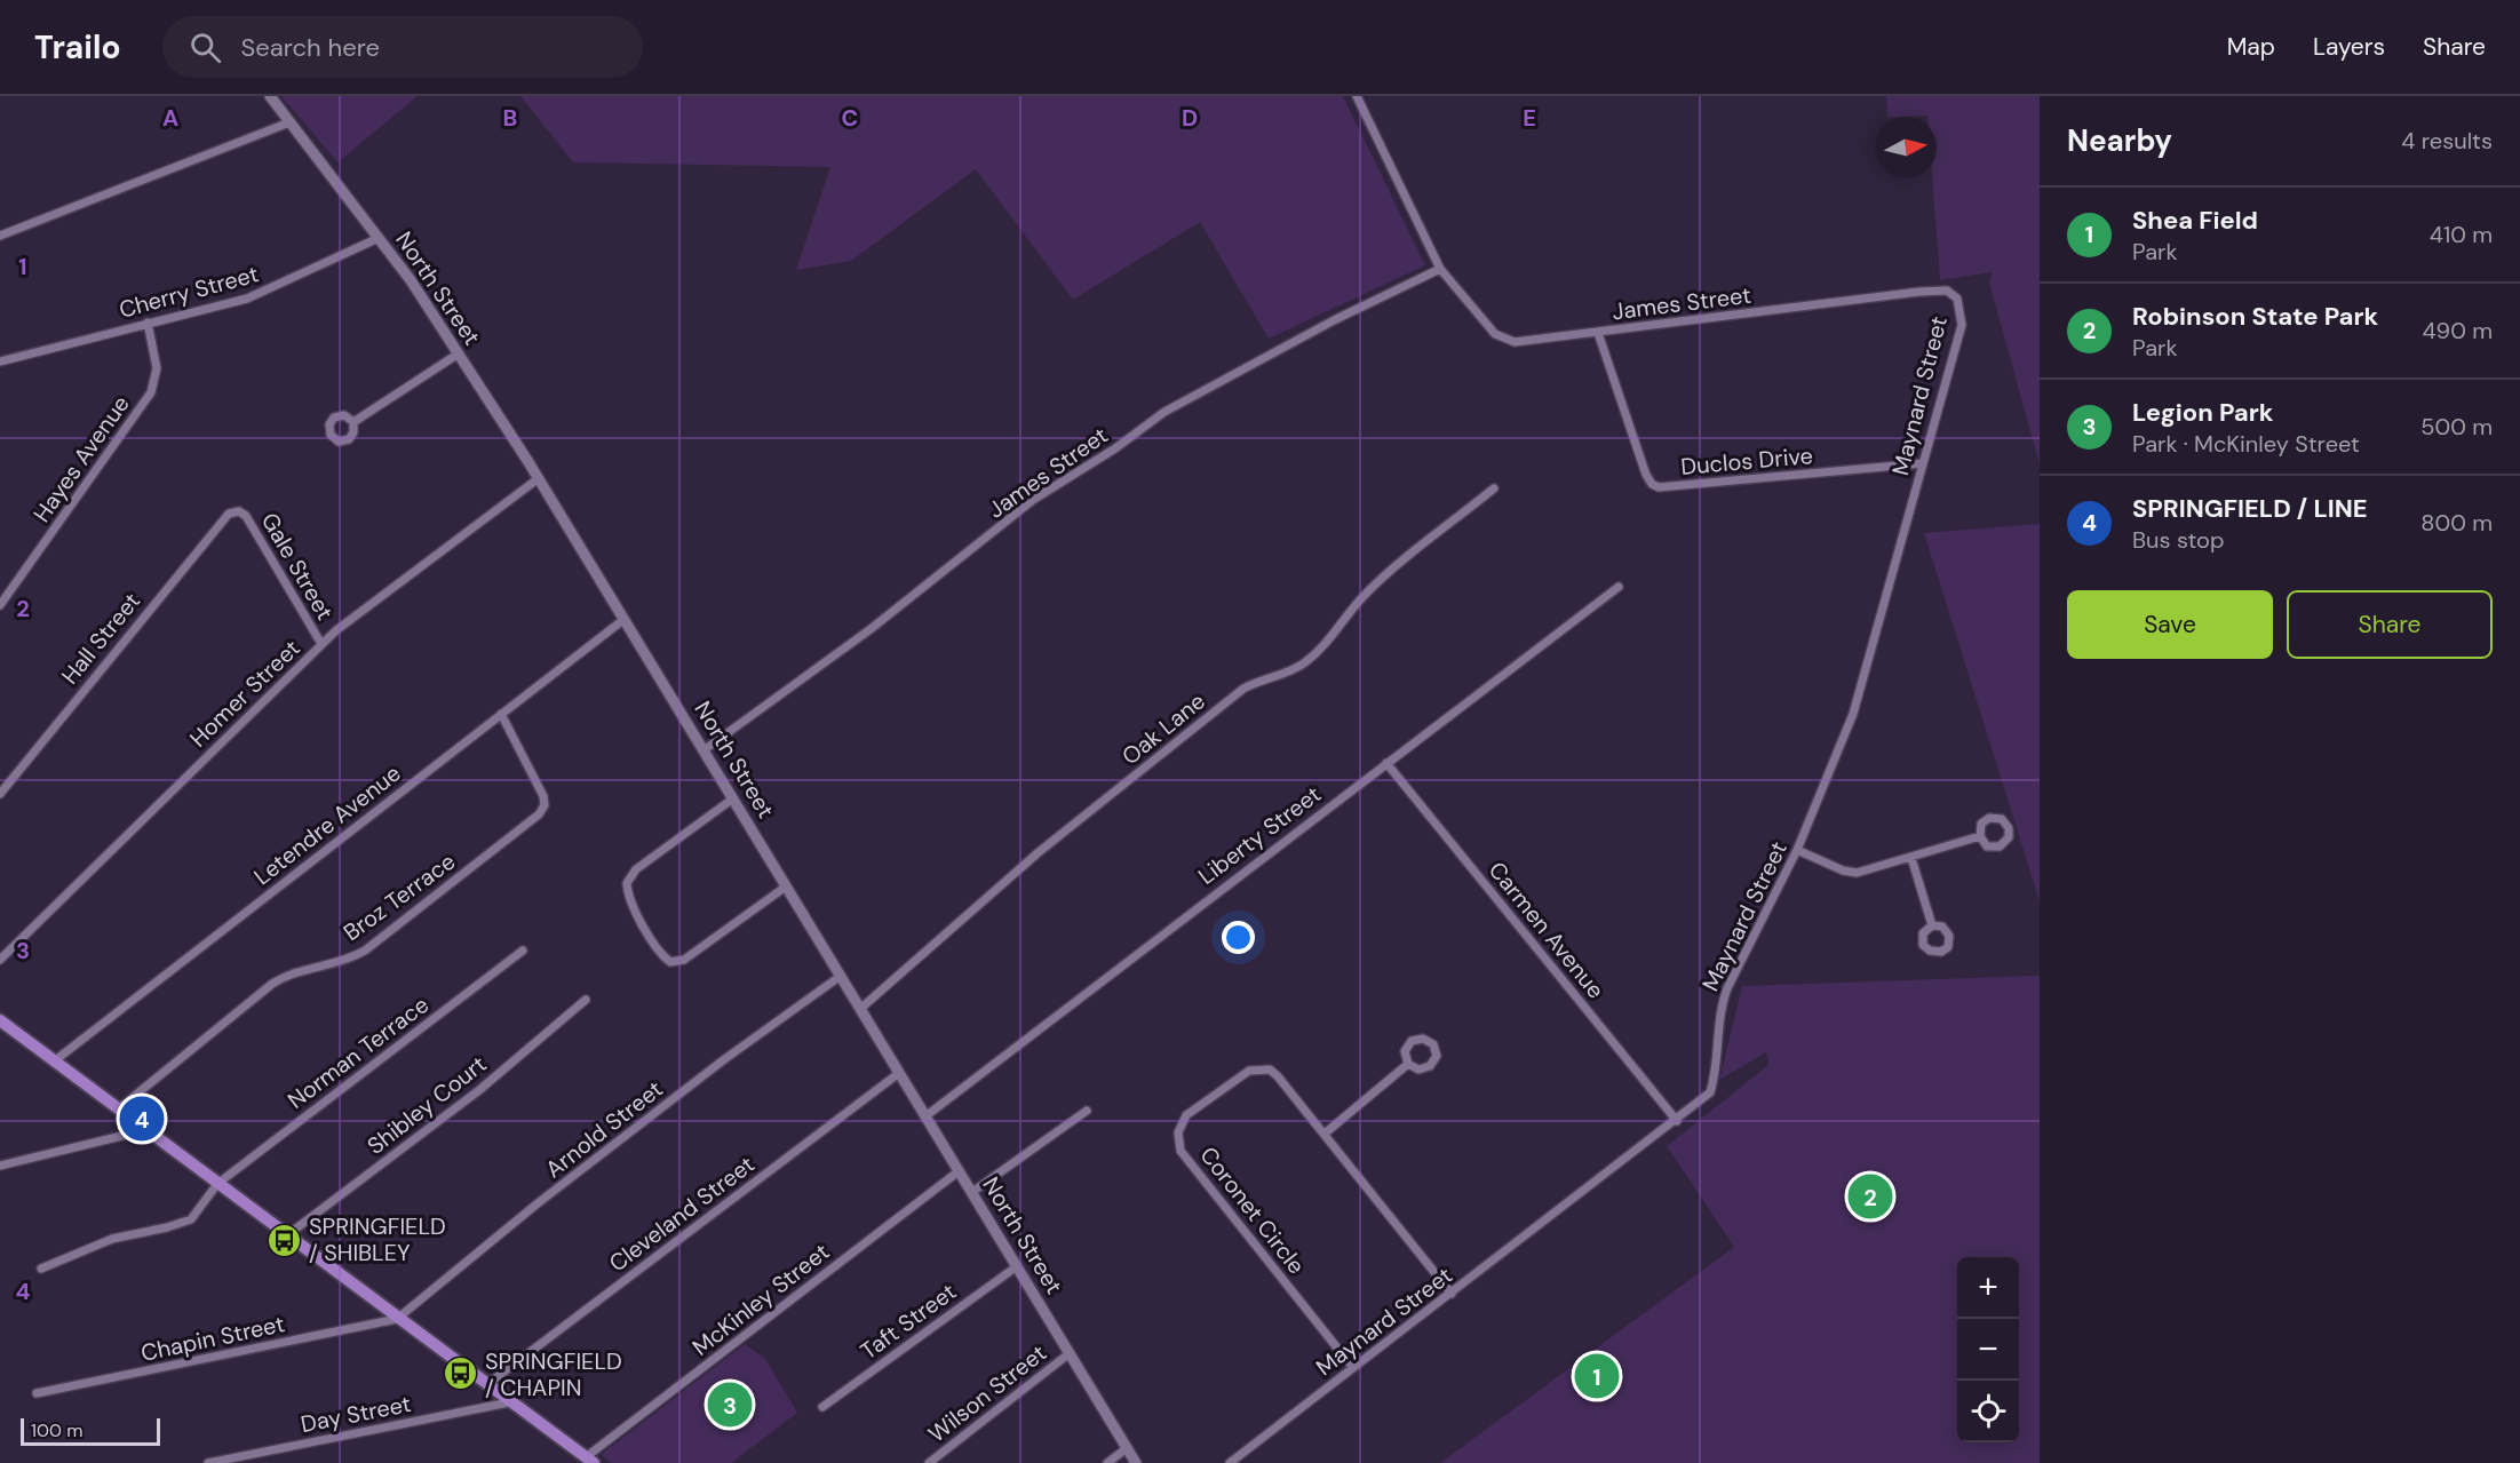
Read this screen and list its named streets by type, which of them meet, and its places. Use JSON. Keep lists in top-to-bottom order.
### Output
{
  "streets": {
    "main road": ["North Street"],
    "street": [
      "Cherry Street",
      "James Street",
      "Maynard Street",
      "Hayes Avenue",
      "Duclos Drive",
      "Gale Street",
      "Hall Street",
      "Homer Street",
      "Oak Lane",
      "Letendre Avenue",
      "Liberty Street",
      "Broz Terrace",
      "Carmen Avenue",
      "Norman Terrace",
      "Shibley Court",
      "Arnold Street",
      "Coronet Circle",
      "Cleveland Street",
      "McKinley Street",
      "Taft Street",
      "Chapin Street",
      "Wilson Street",
      "Day Street"
    ]
  },
  "crossings": [
    ["North Street", "Cherry Street"],
    ["North Street", "James Street"],
    ["North Street", "Homer Street"],
    ["North Street", "Oak Lane"],
    ["North Street", "Letendre Avenue"],
    ["North Street", "Liberty Street"],
    ["North Street", "Arnold Street"],
    ["North Street", "Cleveland Street"],
    ["North Street", "McKinley Street"],
    ["North Street", "Taft Street"],
    ["North Street", "Wilson Street"],
    ["Cherry Street", "Hayes Avenue"],
    ["James Street", "Maynard Street"],
    ["James Street", "Duclos Drive"],
    ["Maynard Street", "Duclos Drive"],
    ["Maynard Street", "Carmen Avenue"],
    ["Maynard Street", "Coronet Circle"],
    ["Gale Street", "Hall Street"],
    ["Gale Street", "Homer Street"],
    ["Letendre Avenue", "Broz Terrace"],
    ["Liberty Street", "Carmen Avenue"],
    ["Arnold Street", "Chapin Street"]
  ],
  "places": {
    "bus stop": ["SPRINGFIELD / SHIBLEY", "SPRINGFIELD / CHAPIN"]
  },
  "scale_bar": "100 m",
  "north": "right",
  "page": {
    "header": "Trailo",
    "search": "Search here",
    "nav": ["Map", "Layers", "Share"],
    "heading": ["Nearby", "4 results"],
    "list": [
      {
        "mark": "1",
        "name": "Shea Field",
        "note": "Park",
        "value": "410 m"
      },
      {
        "mark": "2",
        "name": "Robinson State Park",
        "note": "Park",
        "value": "490 m"
      },
      {
        "mark": "3",
        "name": "Legion Park",
        "note": "Park · McKinley Street",
        "value": "500 m"
      },
      {
        "mark": "4",
        "name": "SPRINGFIELD / LINE",
        "note": "Bus stop",
        "value": "800 m"
      }
    ],
    "buttons": ["Save", "Share"],
    "pins": [
      "4",
      "2",
      "1",
      "3"
    ],
    "map_buttons": ["+", "−"],
    "scale": "100 m"
  },
  "grid": {
    "columns": [
      "A",
      "B",
      "C",
      "D",
      "E"
    ],
    "rows": [
      "1",
      "2",
      "3",
      "4"
    ]
  }
}
